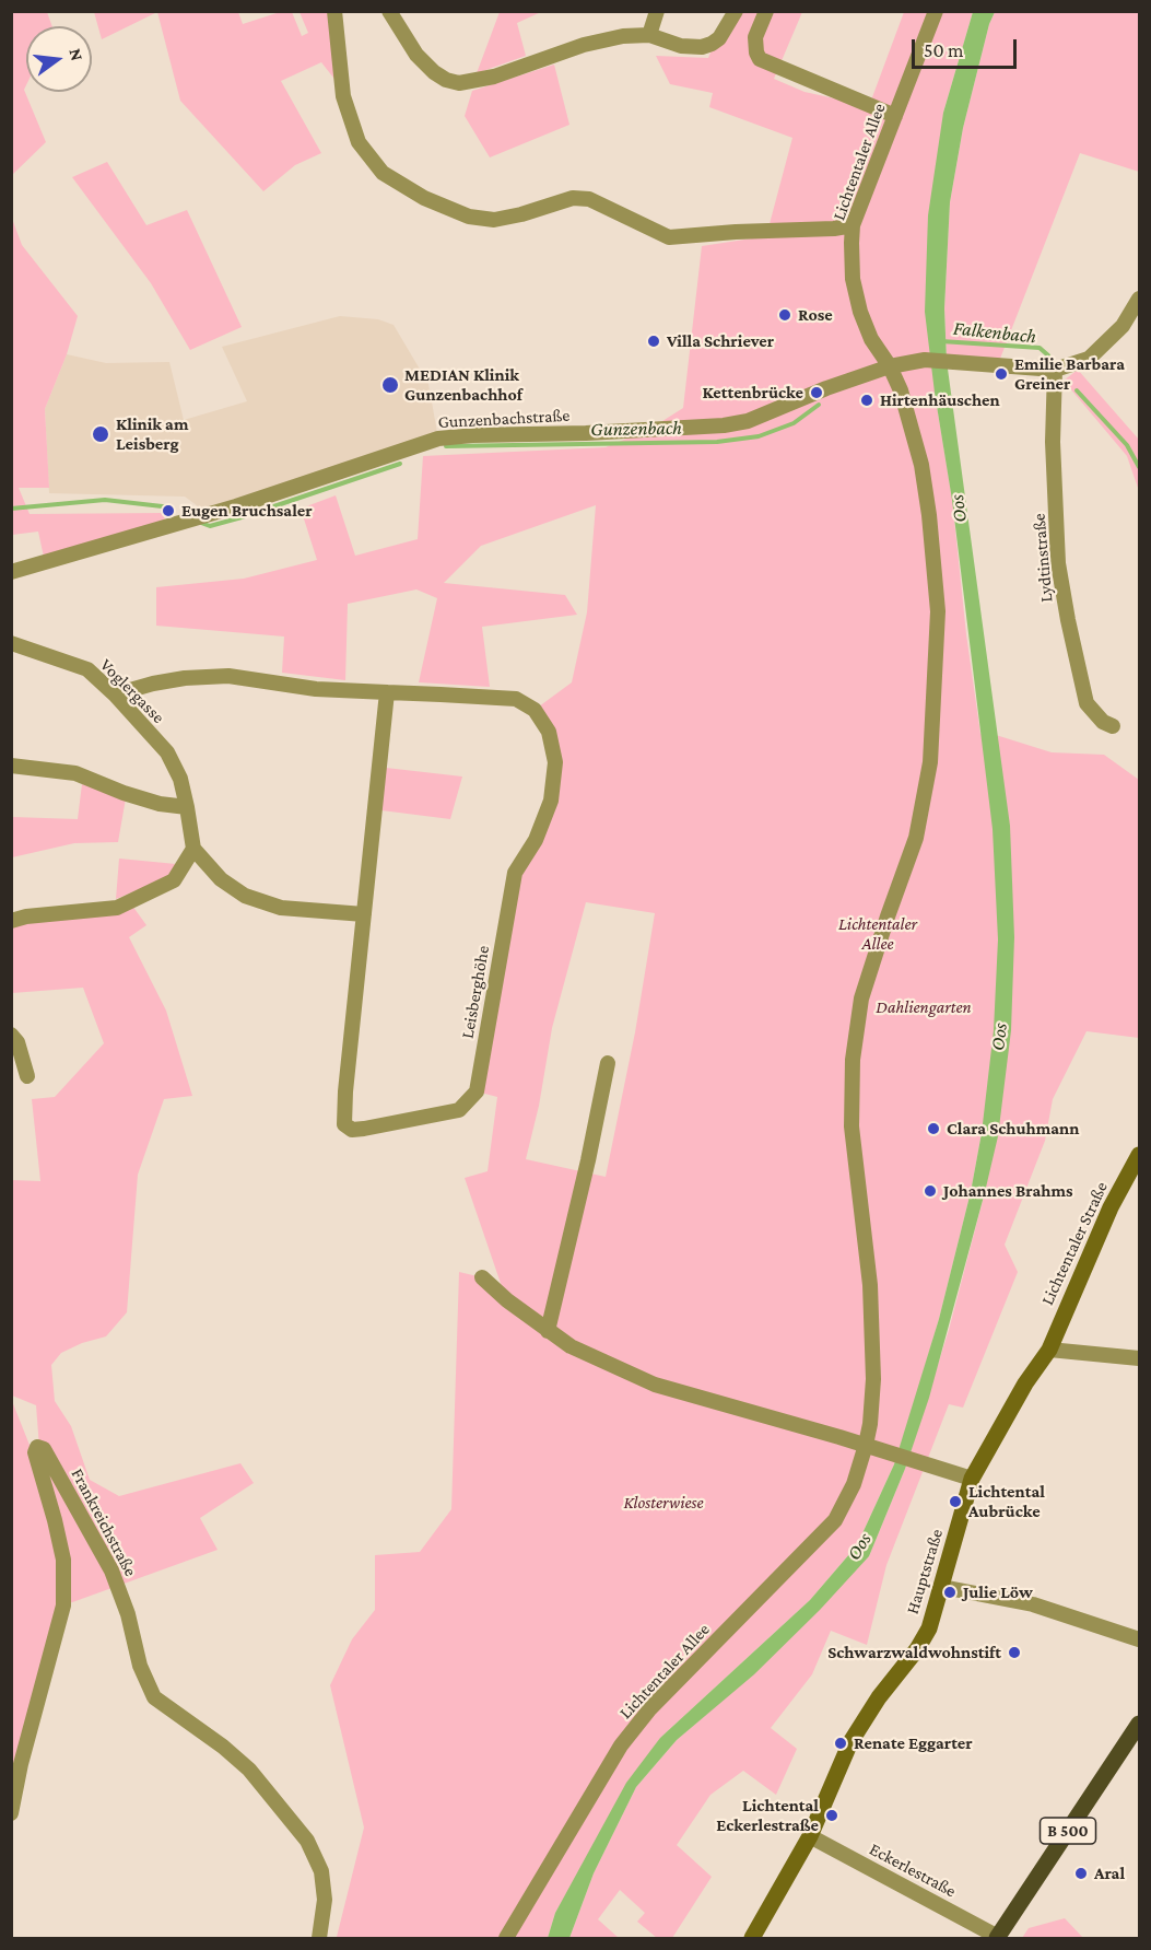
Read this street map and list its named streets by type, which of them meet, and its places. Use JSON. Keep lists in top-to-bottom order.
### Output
{
  "streets": {
    "main road": ["Lichtentaler Straße", "Hauptstraße", "B 500"],
    "street": [
      "Lichtentaler Allee",
      "Gunzenbachstraße",
      "Lydtinstraße",
      "Voglergasse",
      "Leisberghöhe",
      "Frankreichstraße",
      "Eckerlestraße"
    ]
  },
  "crossings": [
    ["Lichtentaler Allee", "Gunzenbachstraße"],
    ["Gunzenbachstraße", "Lydtinstraße"],
    ["Voglergasse", "Leisberghöhe"],
    ["Lichtentaler Straße", "Hauptstraße"],
    ["Hauptstraße", "Eckerlestraße"],
    ["B 500", "Eckerlestraße"]
  ],
  "water": ["Falkenbach", "Gunzenbach", "Oos"],
  "parks": ["Lichtentaler Allee", "Dahliengarten", "Klosterwiese"],
  "places": [
    "Rose",
    "Villa Schriever",
    "Emilie Barbara Greiner",
    "MEDIAN Klinik Gunzenbachhof",
    "Kettenbrücke",
    "Hirtenhäuschen",
    "Klinik am Leisberg",
    "Eugen Bruchsaler",
    "Clara Schuhmann",
    "Johannes Brahms",
    "Lichtental Aubrücke",
    "Julie Löw",
    "Schwarzwaldwohnstift",
    "Renate Eggarter",
    "Lichtental Eckerlestraße",
    "Aral"
  ],
  "scale_bar": "50 m",
  "north": "right"
}
